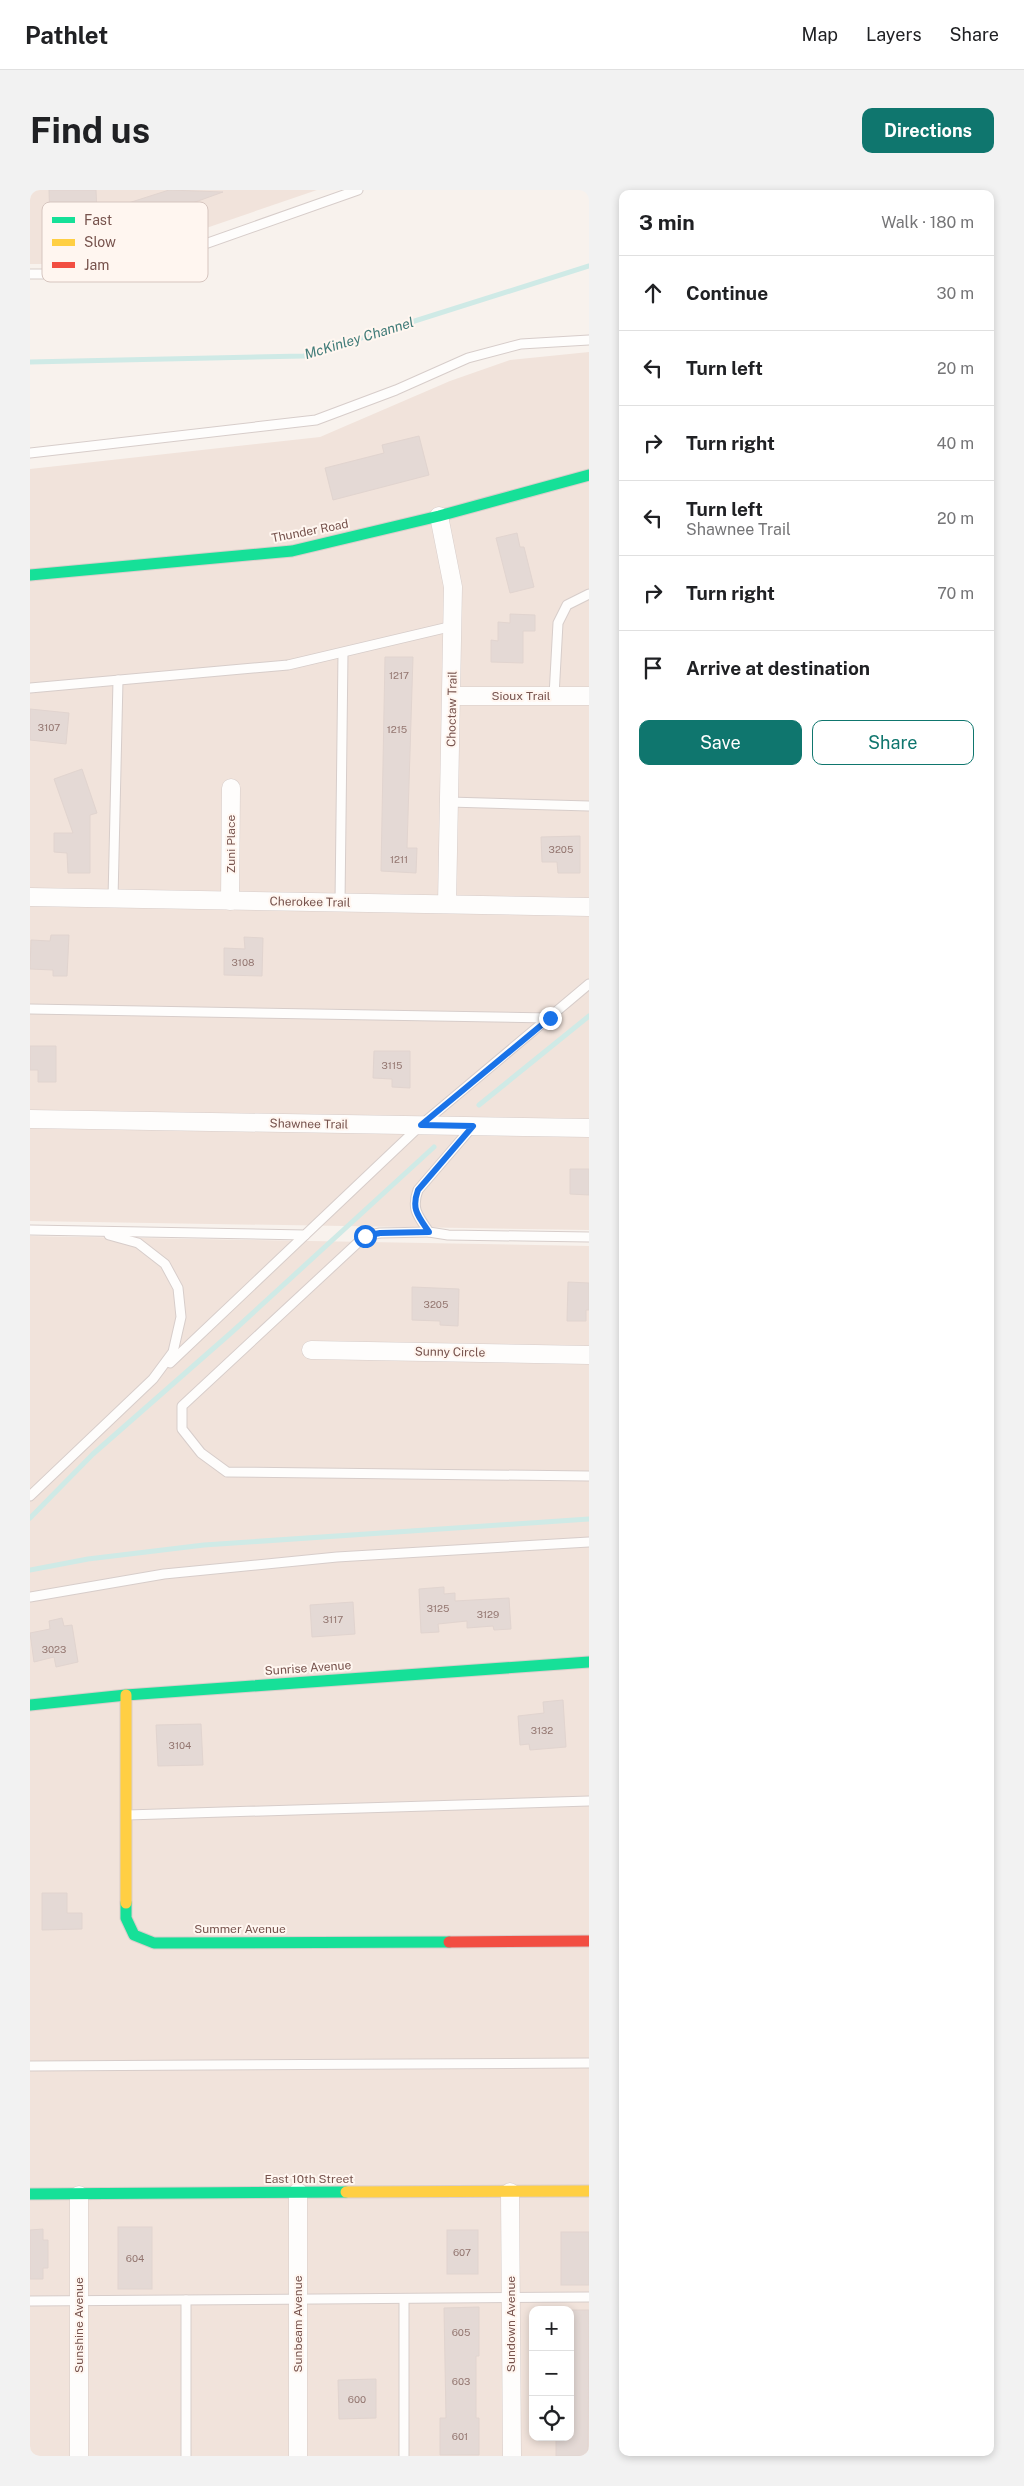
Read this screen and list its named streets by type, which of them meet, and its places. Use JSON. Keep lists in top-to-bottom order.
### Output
{
  "streets": {
    "street": [
      "Thunder Road",
      "Sioux Trail",
      "Choctaw Trail",
      "Zuni Place",
      "Cherokee Trail",
      "Shawnee Trail",
      "Sunny Circle",
      "Sunrise Avenue",
      "Summer Avenue",
      "East 10th Street",
      "Sunbeam Avenue",
      "Sundown Avenue",
      "Sunshine Avenue"
    ]
  },
  "crossings": [
    ["Thunder Road", "Choctaw Trail"],
    ["Sioux Trail", "Choctaw Trail"],
    ["Choctaw Trail", "Cherokee Trail"],
    ["Zuni Place", "Cherokee Trail"],
    ["Sunrise Avenue", "Summer Avenue"],
    ["East 10th Street", "Sunbeam Avenue"],
    ["East 10th Street", "Sundown Avenue"],
    ["East 10th Street", "Sunshine Avenue"]
  ],
  "water": ["McKinley Channel"],
  "house_numbers": [
    "1217",
    "3107",
    "1215",
    "3205",
    "1211",
    "3108",
    "3115",
    "3205",
    "3125",
    "3129",
    "3117",
    "3023",
    "3132",
    "3104",
    "607",
    "604",
    "605",
    "603",
    "600",
    "601"
  ],
  "legend": ["Fast", "Slow", "Jam"],
  "page": {
    "header": "Pathlet",
    "nav": ["Map", "Layers", "Share"],
    "buttons": [
      "Directions",
      ["Save", "Share"]
    ],
    "title": "Find us",
    "heading": ["3 min", "Walk · 180 m"],
    "list": [
      ["Continue", "30 m"],
      ["Turn left", "20 m"],
      ["Turn right", "40 m"],
      ["Turn left", "Shawnee Trail", "20 m"],
      ["Turn right", "70 m"],
      "Arrive at destination"
    ],
    "map_buttons": ["+", "−"]
  }
}
